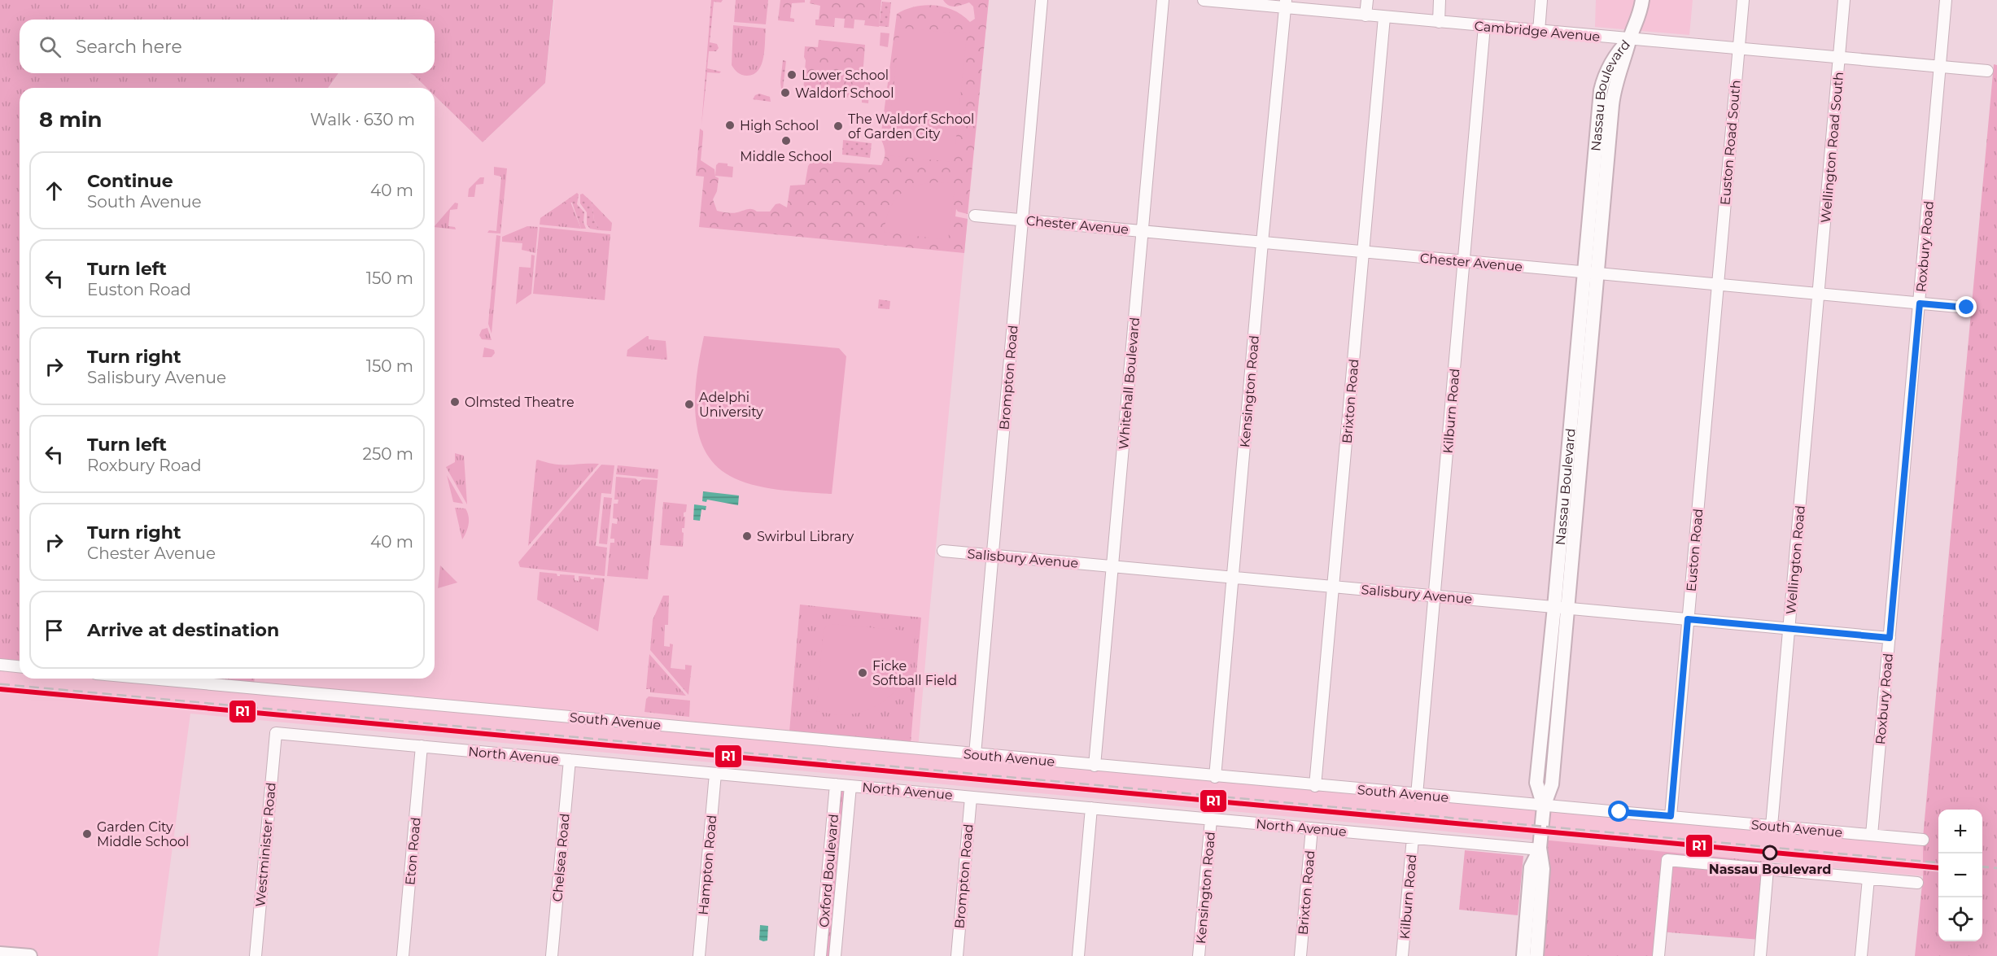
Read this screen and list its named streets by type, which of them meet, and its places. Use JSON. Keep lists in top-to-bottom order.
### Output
{
  "streets": {
    "main road": ["Nassau Boulevard"],
    "street": [
      "Cambridge Avenue",
      "Euston Road South",
      "Wellington Road South",
      "Chester Avenue",
      "Roxbury Road",
      "Brompton Road",
      "Whitehall Boulevard",
      "Kensington Road",
      "Brixton Road",
      "Kilburn Road",
      "Euston Road",
      "Salisbury Avenue",
      "Wellington Road",
      "South Avenue",
      "North Avenue",
      "Westminister Road",
      "Eton Road",
      "Chelsea Road",
      "Hampton Road",
      "Oxford Boulevard"
    ]
  },
  "crossings": [
    ["Cambridge Avenue", "Nassau Boulevard"],
    ["Cambridge Avenue", "Euston Road South"],
    ["Cambridge Avenue", "Wellington Road South"],
    ["Cambridge Avenue", "Roxbury Road"],
    ["Cambridge Avenue", "Kensington Road"],
    ["Cambridge Avenue", "Brixton Road"],
    ["Cambridge Avenue", "Kilburn Road"],
    ["Nassau Boulevard", "Chester Avenue"],
    ["Nassau Boulevard", "Salisbury Avenue"],
    ["Nassau Boulevard", "South Avenue"],
    ["Nassau Boulevard", "North Avenue"],
    ["Euston Road South", "Chester Avenue"],
    ["Euston Road South", "Euston Road"],
    ["Wellington Road South", "Chester Avenue"],
    ["Wellington Road South", "Wellington Road"],
    ["Chester Avenue", "Roxbury Road"],
    ["Chester Avenue", "Brompton Road"],
    ["Chester Avenue", "Whitehall Boulevard"],
    ["Chester Avenue", "Kensington Road"],
    ["Chester Avenue", "Brixton Road"],
    ["Chester Avenue", "Kilburn Road"],
    ["Chester Avenue", "Euston Road"],
    ["Chester Avenue", "Wellington Road"],
    ["Roxbury Road", "Salisbury Avenue"],
    ["Roxbury Road", "South Avenue"],
    ["Brompton Road", "Salisbury Avenue"],
    ["Brompton Road", "South Avenue"],
    ["Brompton Road", "North Avenue"],
    ["Whitehall Boulevard", "Salisbury Avenue"],
    ["Whitehall Boulevard", "South Avenue"],
    ["Kensington Road", "Salisbury Avenue"],
    ["Kensington Road", "South Avenue"],
    ["Kensington Road", "North Avenue"],
    ["Brixton Road", "Salisbury Avenue"],
    ["Brixton Road", "South Avenue"],
    ["Brixton Road", "North Avenue"],
    ["Kilburn Road", "Salisbury Avenue"],
    ["Kilburn Road", "South Avenue"],
    ["Kilburn Road", "North Avenue"],
    ["Euston Road", "Salisbury Avenue"],
    ["Euston Road", "South Avenue"],
    ["Salisbury Avenue", "Wellington Road"],
    ["Wellington Road", "South Avenue"],
    ["North Avenue", "Westminister Road"],
    ["North Avenue", "Eton Road"],
    ["North Avenue", "Chelsea Road"],
    ["North Avenue", "Hampton Road"],
    ["North Avenue", "Oxford Boulevard"]
  ],
  "places": [
    "Lower School",
    "Waldorf School",
    "High School",
    "The Waldorf School of Garden City",
    "Middle School",
    "Olmsted Theatre",
    "Adelphi University",
    "Swirbul Library",
    "Ficke Softball Field",
    "Garden City Middle School",
    "Nassau Boulevard"
  ],
  "lines": ["transit line R1"],
  "page": {
    "search": "Search here",
    "heading": ["8 min", "Walk · 630 m"],
    "list": [
      ["Continue", "South Avenue", "40 m"],
      ["Turn left", "Euston Road", "150 m"],
      ["Turn right", "Salisbury Avenue", "150 m"],
      ["Turn left", "Roxbury Road", "250 m"],
      ["Turn right", "Chester Avenue", "40 m"],
      "Arrive at destination"
    ],
    "map_buttons": ["+", "−"]
  }
}
